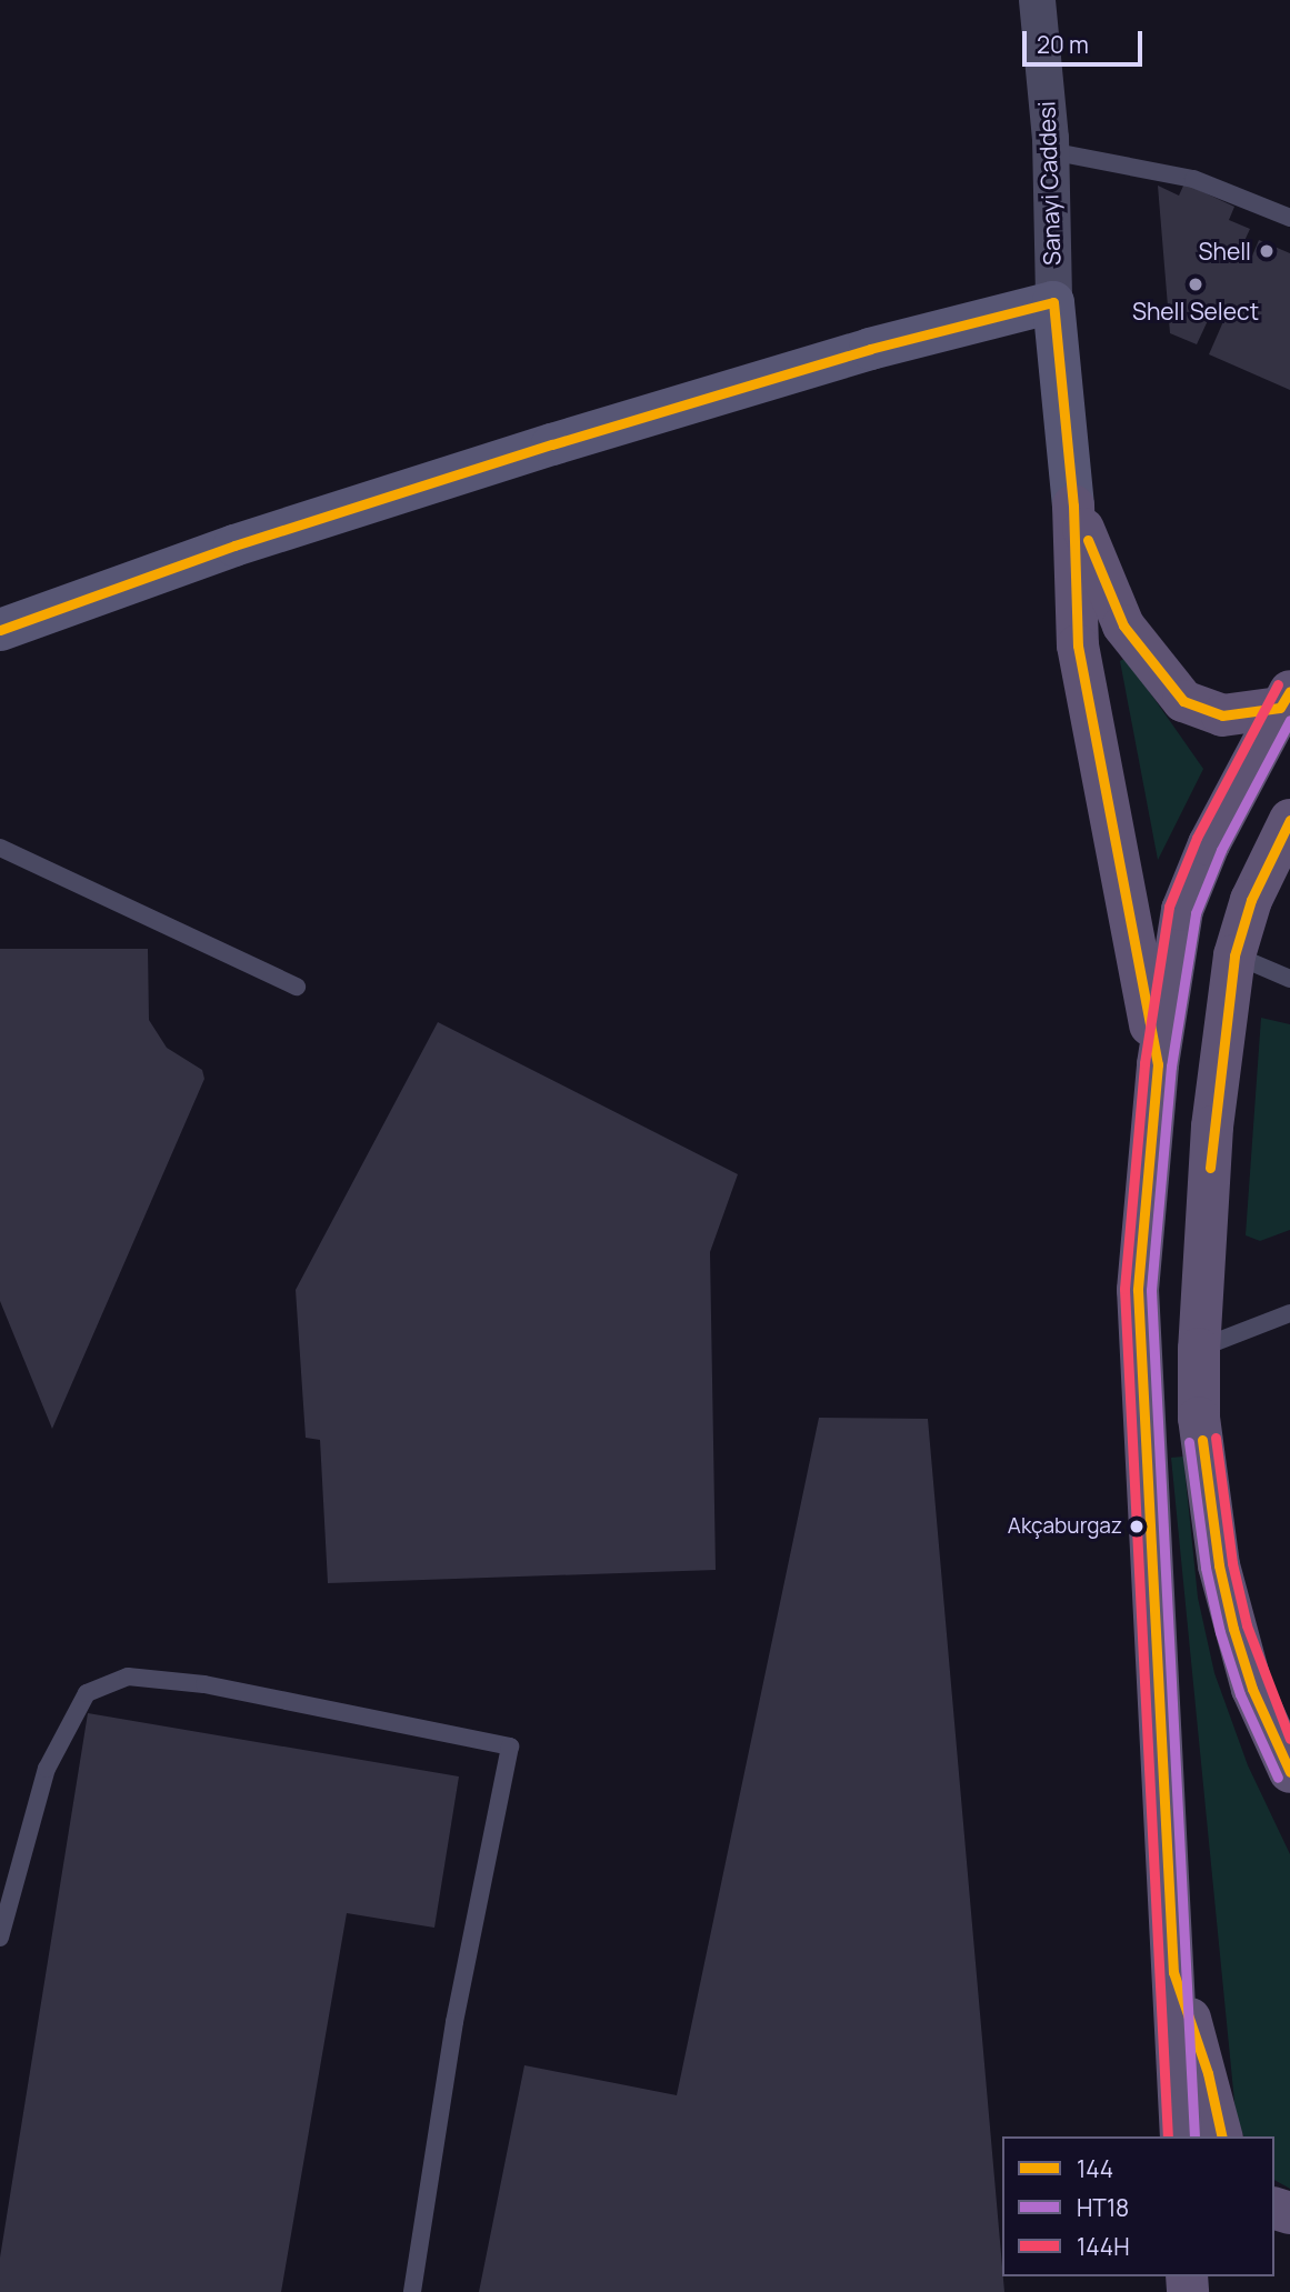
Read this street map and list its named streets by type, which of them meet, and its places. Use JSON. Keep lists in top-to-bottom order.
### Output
{
  "streets": {
    "main road": ["Sanayi Caddesi"]
  },
  "places": ["Shell", "Shell Select", "Akçaburgaz"],
  "lines": ["transit line 144", "transit line 144H", "transit line HT18"],
  "legend": ["144", "HT18", "144H"],
  "scale_bar": "20 m"
}
